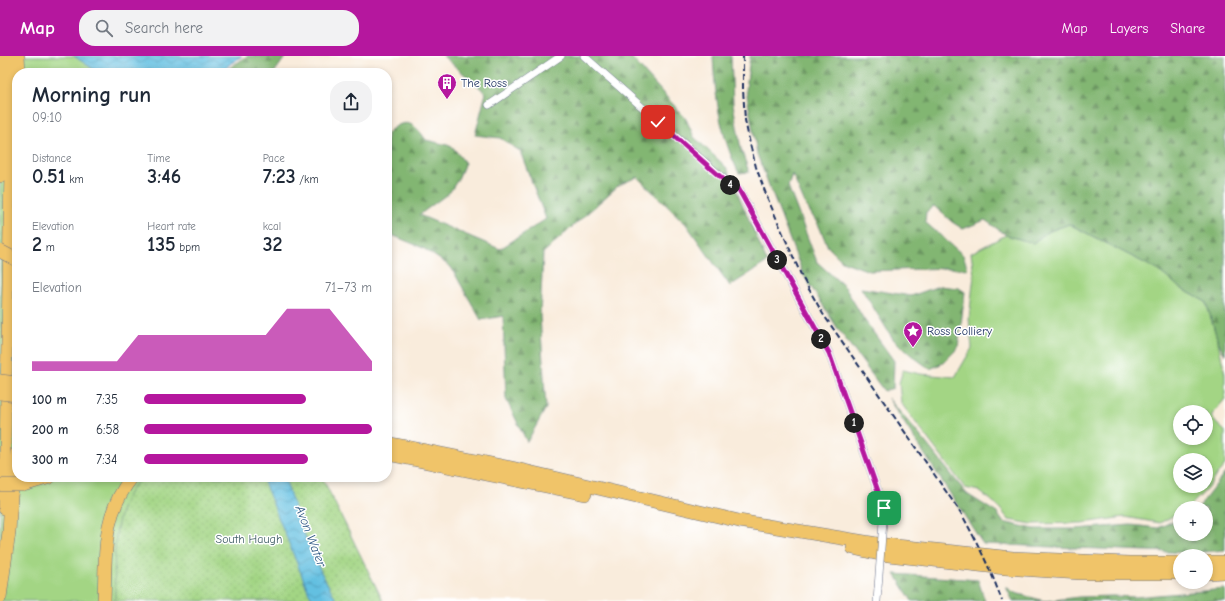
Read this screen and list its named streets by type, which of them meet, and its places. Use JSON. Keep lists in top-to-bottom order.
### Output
{
  "water": ["Avon Water"],
  "parks": ["South Haugh"],
  "places": {
    "building": ["The Ross"],
    "place": ["Ross Colliery"]
  },
  "page": {
    "header": "Map",
    "search": "Search here",
    "nav": ["Map", "Layers", "Share"],
    "heading": ["Morning run", "09:10"],
    "stats": [
      ["Distance", "0.51 km"],
      ["Time", "3:46"],
      ["Pace", "7:23 /km"],
      ["Elevation", "2 m"],
      ["Heart rate", "135 bpm"],
      ["kcal", "32"]
    ],
    "pins": [
      "4",
      "3",
      "2",
      "1"
    ],
    "chart": ["Elevation", "71–73 m"],
    "list": [
      {
        "name": "100 m",
        "note": "7:35"
      },
      {
        "name": "200 m",
        "note": "6:58"
      },
      {
        "name": "300 m",
        "note": "7:34"
      }
    ],
    "map_buttons": ["+", "−"]
  }
}
